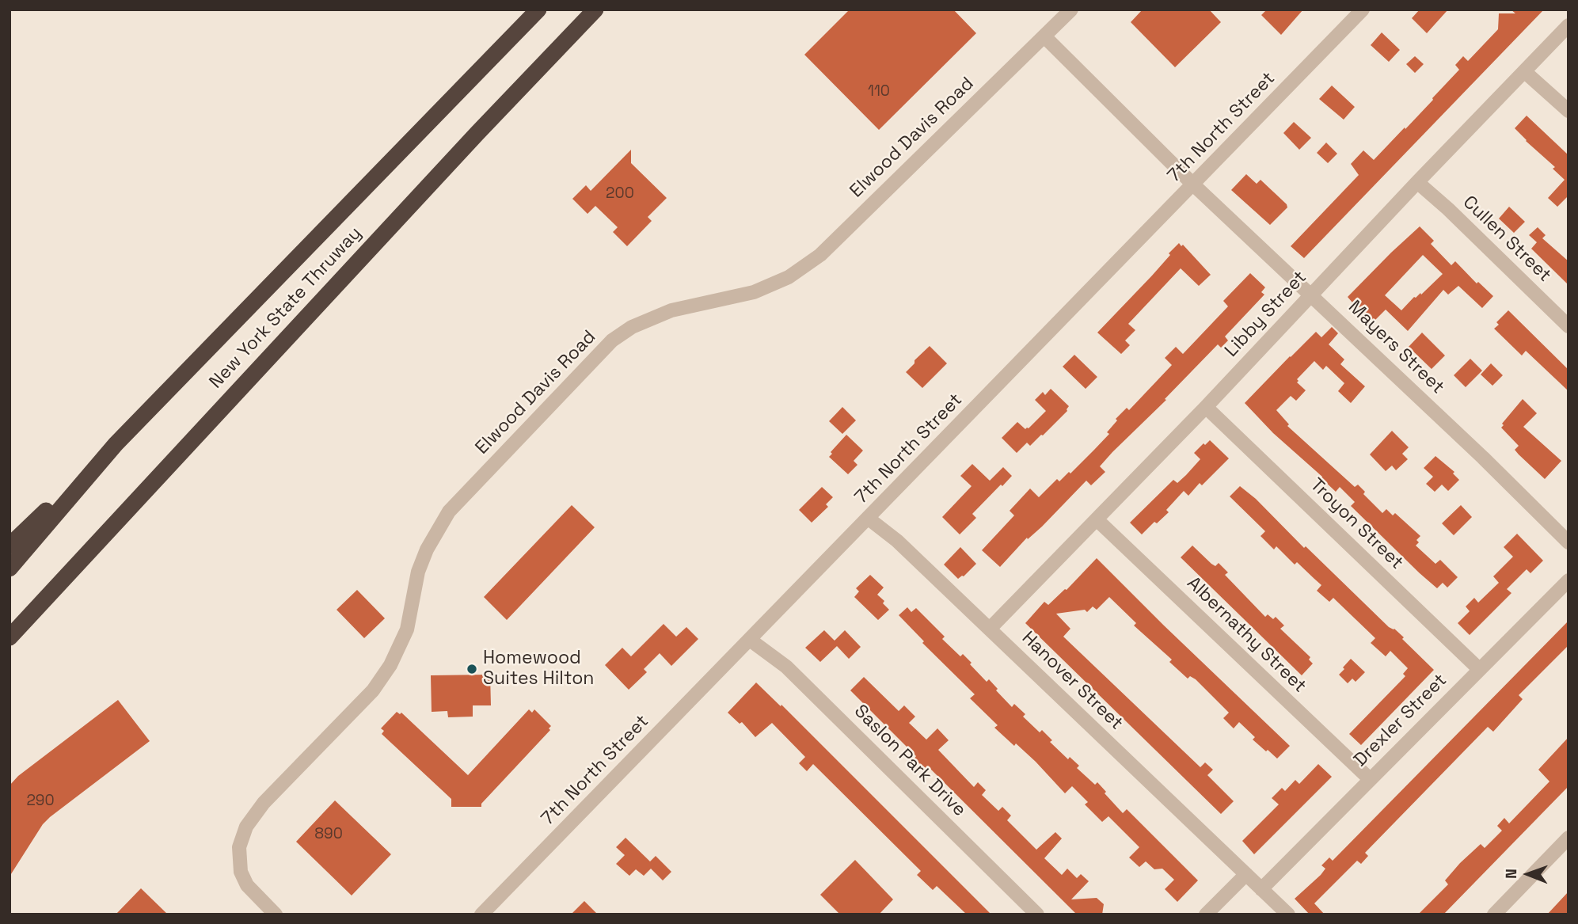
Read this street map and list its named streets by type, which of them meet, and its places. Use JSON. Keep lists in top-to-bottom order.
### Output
{
  "streets": {
    "highway": ["New York State Thruway"],
    "street": [
      "7th North Street",
      "Elwood Davis Road",
      "Cullen Street",
      "Libby Street",
      "Mayers Street",
      "Troyon Street",
      "Albernathy Street",
      "Hanover Street",
      "Drexler Street",
      "Saslon Park Drive"
    ]
  },
  "crossings": [
    ["7th North Street", "Mayers Street"],
    ["7th North Street", "Hanover Street"],
    ["7th North Street", "Saslon Park Drive"],
    ["Cullen Street", "Libby Street"],
    ["Libby Street", "Mayers Street"],
    ["Libby Street", "Troyon Street"],
    ["Libby Street", "Albernathy Street"],
    ["Libby Street", "Hanover Street"],
    ["Troyon Street", "Drexler Street"],
    ["Albernathy Street", "Drexler Street"],
    ["Hanover Street", "Drexler Street"]
  ],
  "places": ["Homewood Suites Hilton"],
  "house_numbers": [
    "110",
    "200",
    "290",
    "890"
  ],
  "north": "left"
}
